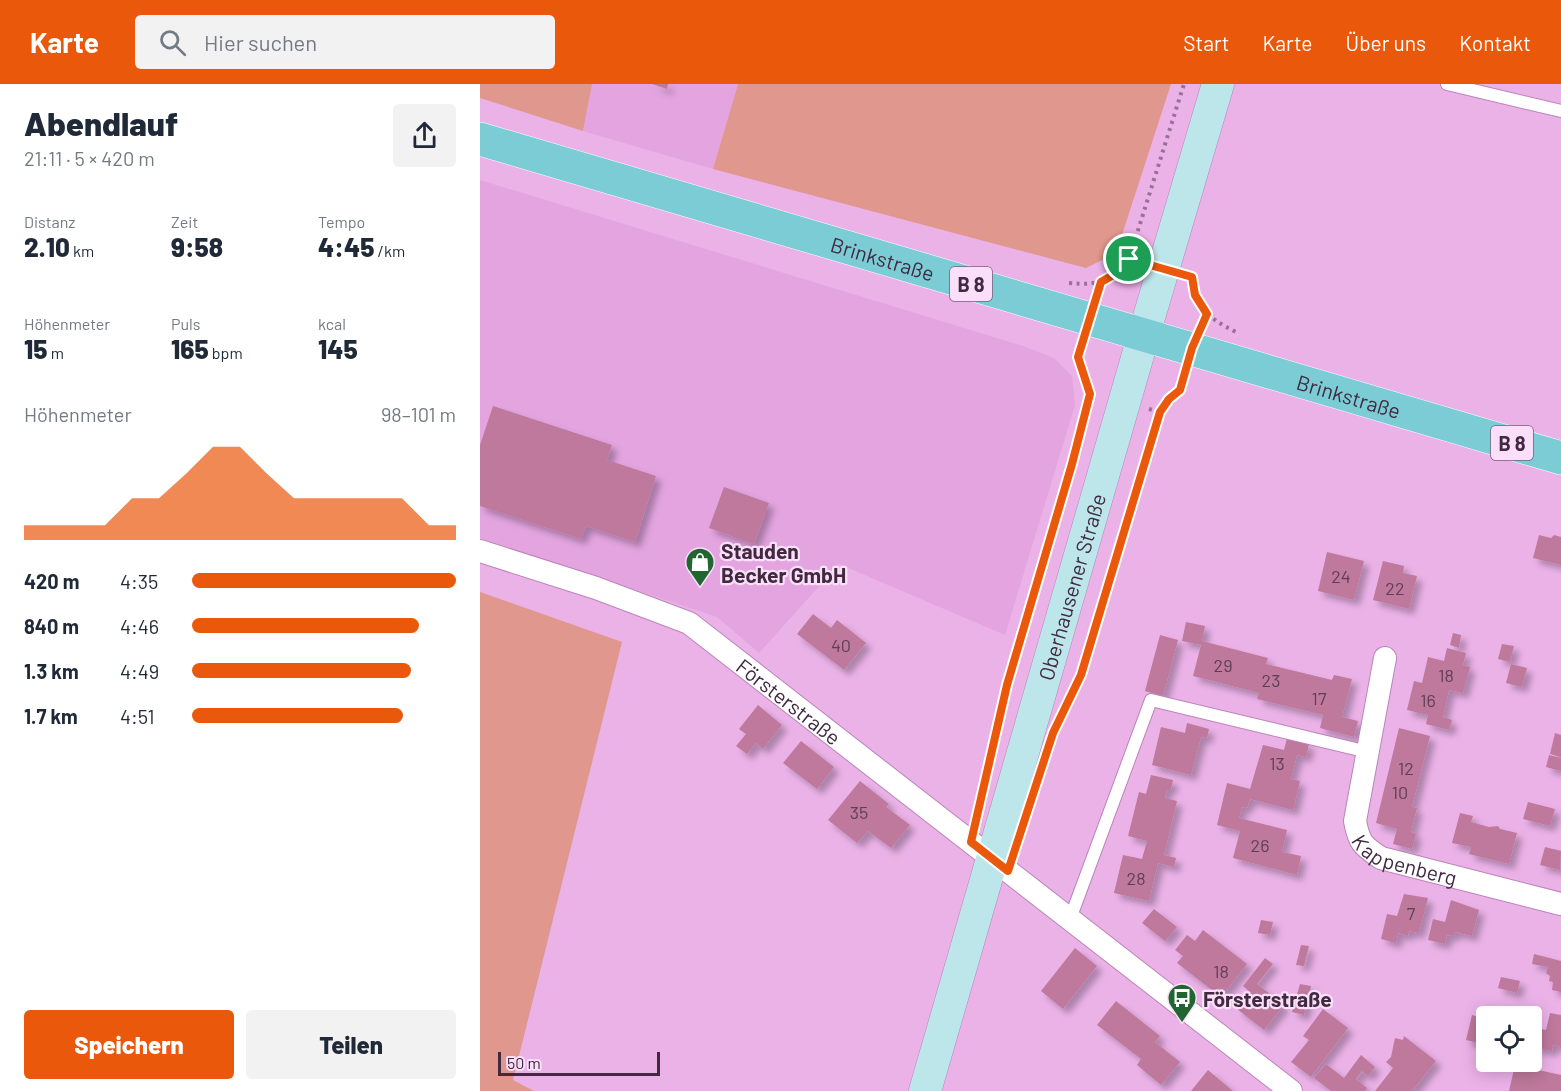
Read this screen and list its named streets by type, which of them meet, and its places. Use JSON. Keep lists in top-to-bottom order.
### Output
{
  "streets": {
    "main road": ["Brinkstraße", "B 8", "Oberhausener Straße"],
    "street": ["Försterstraße", "Kappenberg"]
  },
  "crossings": [
    ["Brinkstraße", "Oberhausener Straße"],
    ["Oberhausener Straße", "Försterstraße"]
  ],
  "places": {
    "shop": ["Stauden Becker GmbH"],
    "bus stop": ["Försterstraße"]
  },
  "house_numbers": [
    "24",
    "22",
    "40",
    "29",
    "18",
    "23",
    "17",
    "16",
    "13",
    "12",
    "10",
    "35",
    "26",
    "28",
    "7",
    "18"
  ],
  "scale_bar": "50 m",
  "page": {
    "header": "Karte",
    "search": "Hier suchen",
    "nav": [
      "Start",
      "Karte",
      "Über uns",
      "Kontakt"
    ],
    "heading": ["Abendlauf", "21:11 · 5 × 420 m"],
    "stats": [
      ["Distanz", "2.10 km"],
      ["Zeit", "9:58"],
      ["Tempo", "4:45 /km"],
      ["Höhenmeter", "15 m"],
      ["Puls", "165 bpm"],
      ["kcal", "145"]
    ],
    "chart": ["Höhenmeter", "98–101 m"],
    "list": [
      {
        "name": "420 m",
        "note": "4:35"
      },
      {
        "name": "840 m",
        "note": "4:46"
      },
      {
        "name": "1.3 km",
        "note": "4:49"
      },
      {
        "name": "1.7 km",
        "note": "4:51"
      }
    ],
    "buttons": ["Speichern", "Teilen"],
    "scale": "50 m"
  }
}
